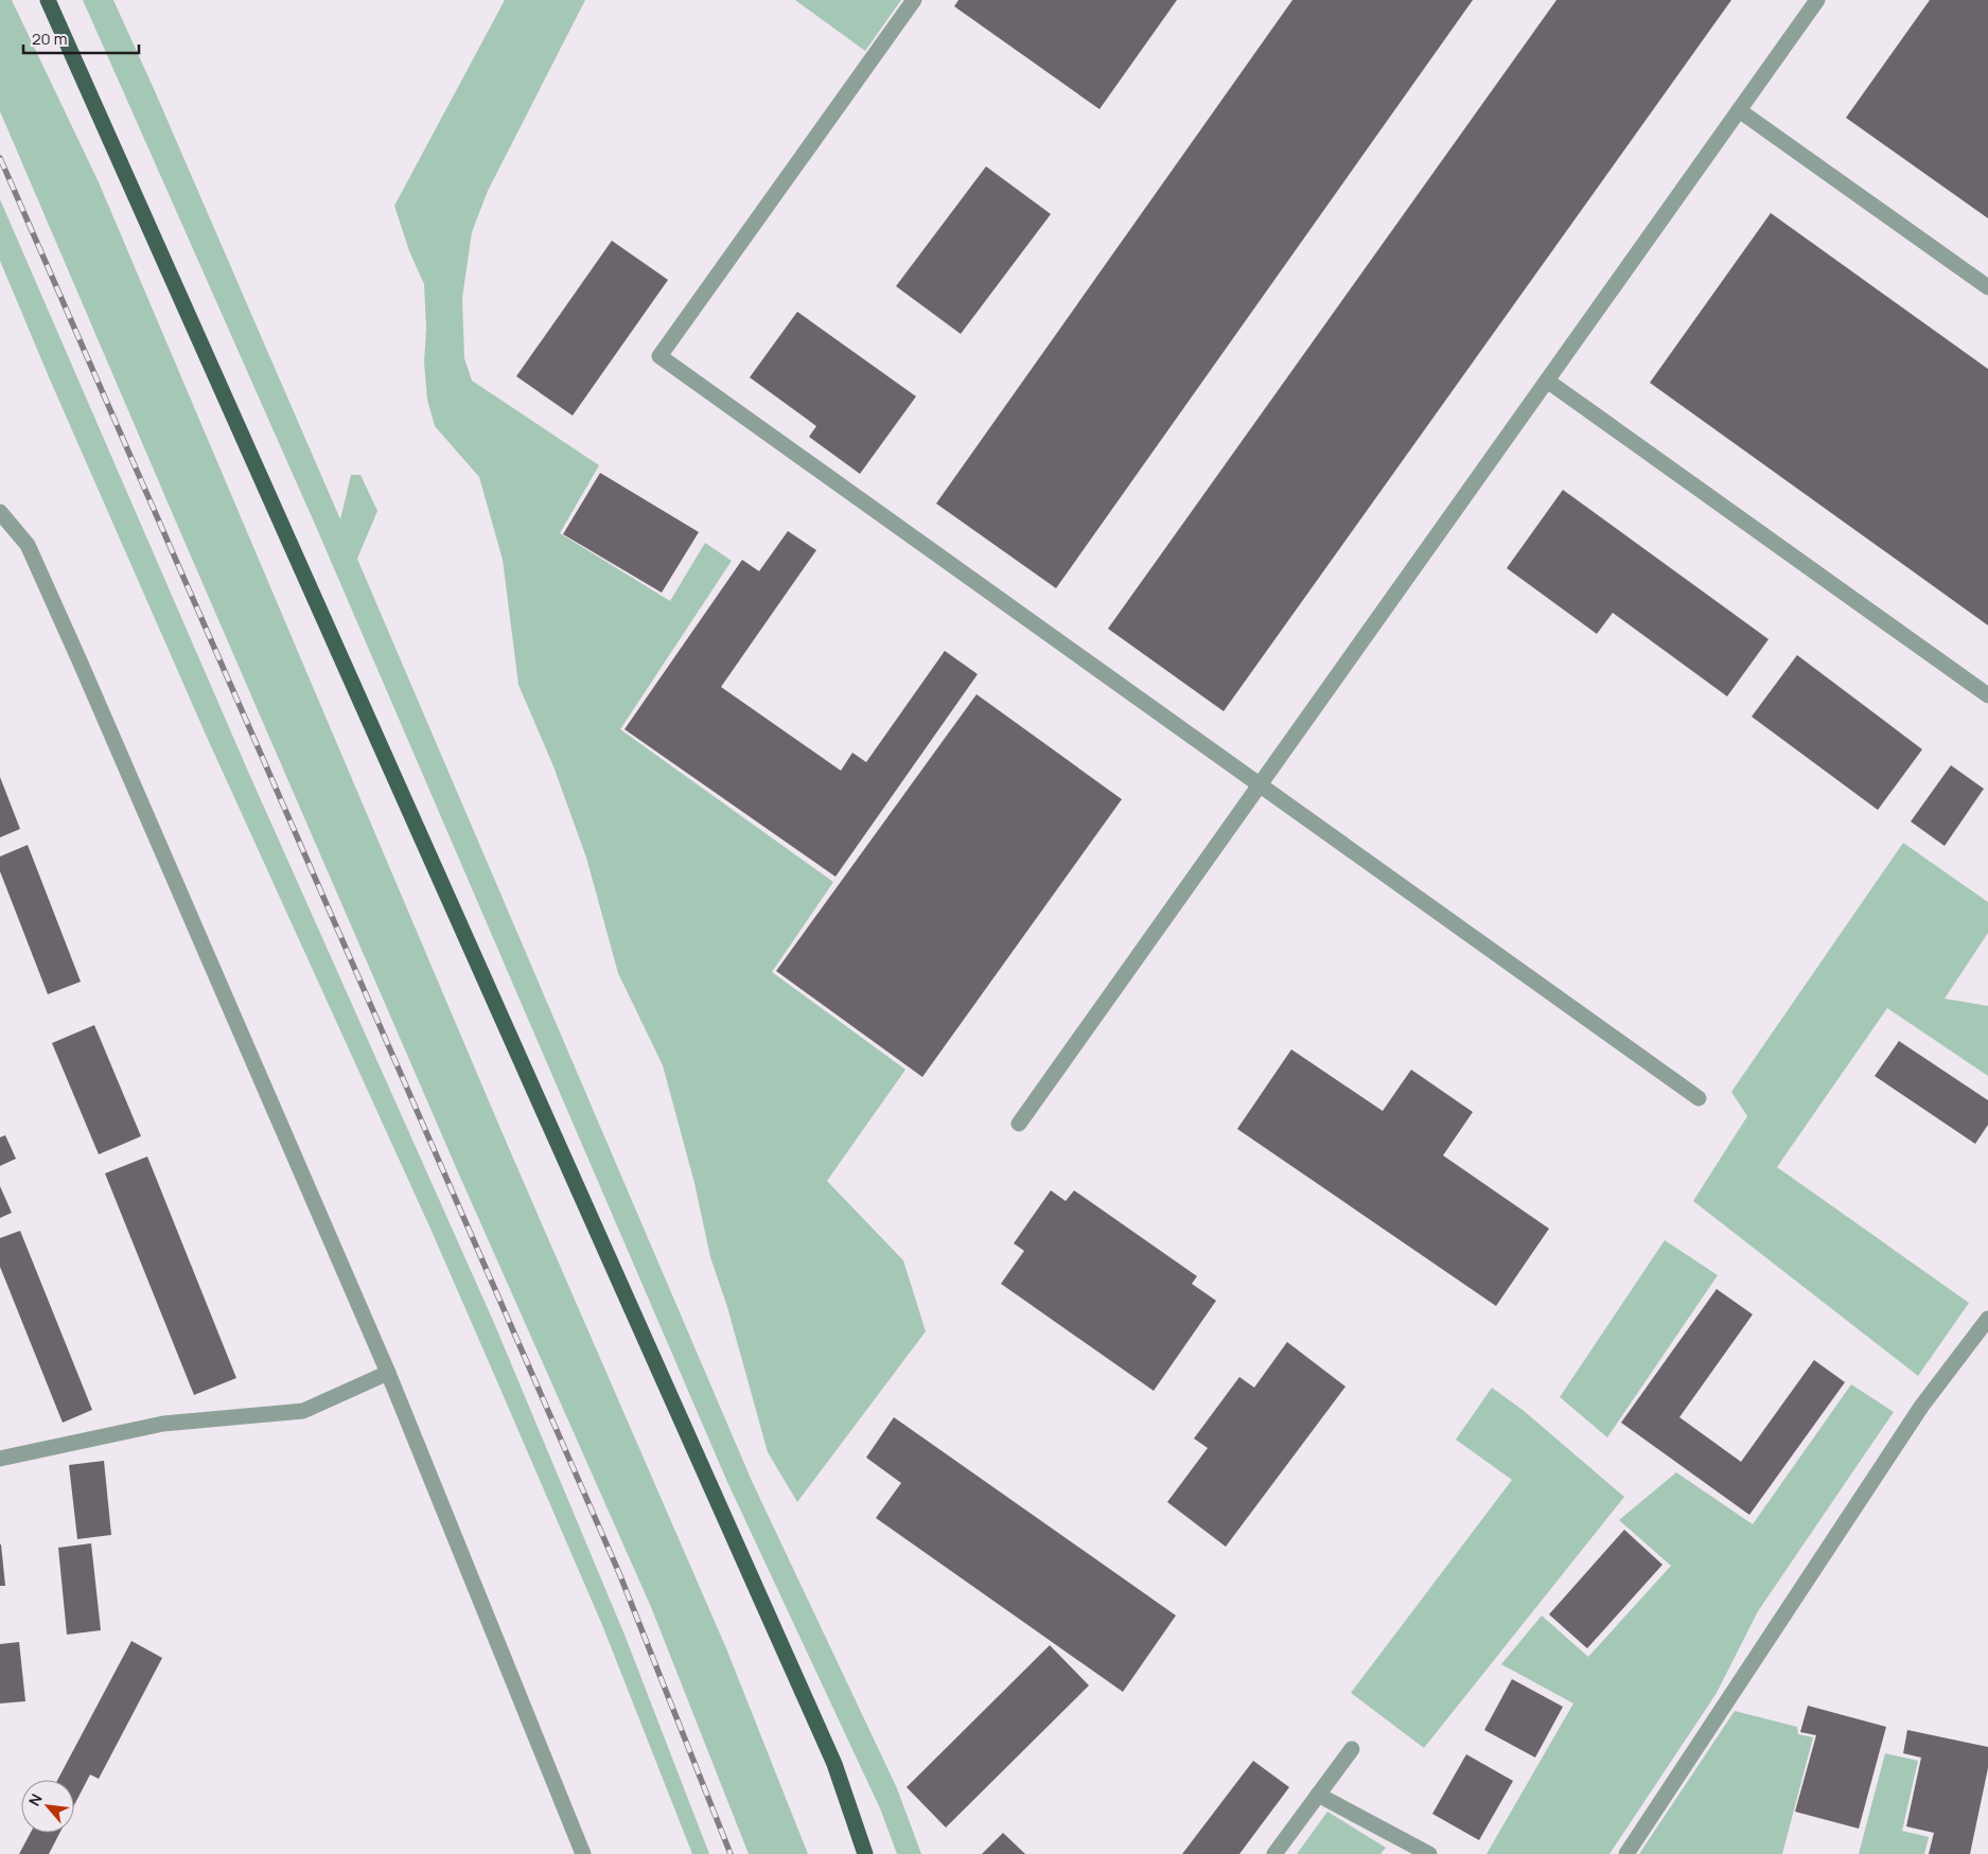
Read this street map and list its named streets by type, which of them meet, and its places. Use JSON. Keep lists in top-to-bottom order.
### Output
{
  "scale_bar": "20 m",
  "north": "top left"
}
